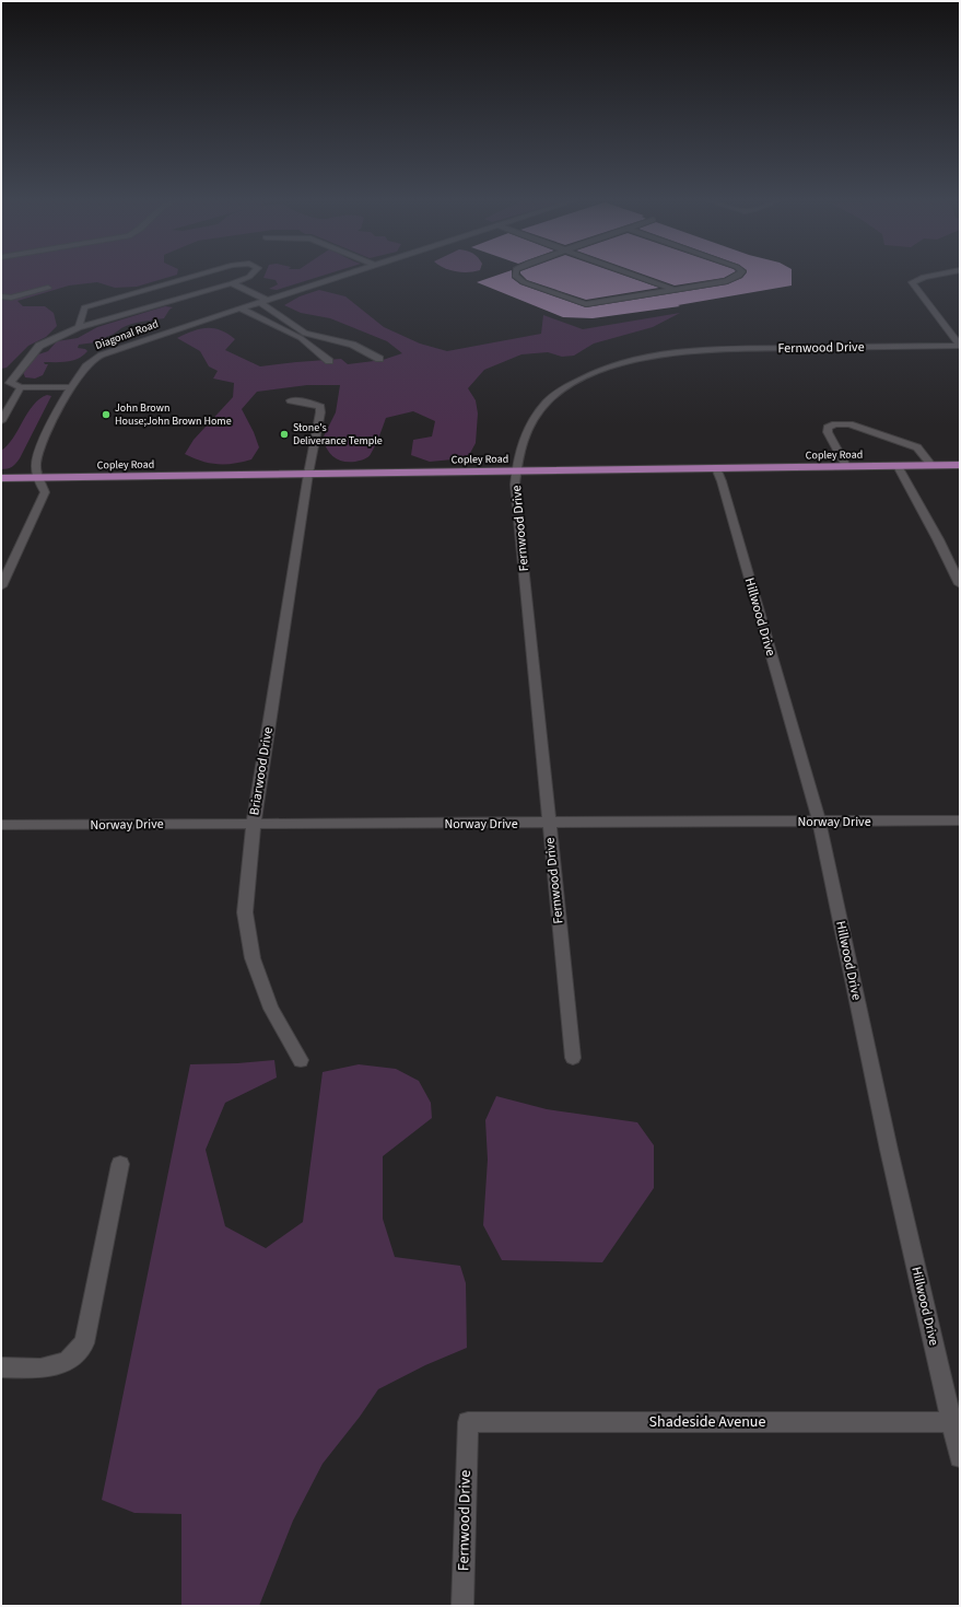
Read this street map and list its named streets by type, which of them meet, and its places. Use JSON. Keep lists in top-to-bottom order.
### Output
{
  "streets": {
    "main road": ["Copley Road"],
    "street": [
      "Diagonal Road",
      "Fernwood Drive",
      "Hillwood Drive",
      "Briarwood Drive",
      "Norway Drive",
      "Shadeside Avenue"
    ]
  },
  "crossings": [
    ["Diagonal Road", "Copley Road"],
    ["Fernwood Drive", "Copley Road"],
    ["Fernwood Drive", "Norway Drive"],
    ["Fernwood Drive", "Shadeside Avenue"],
    ["Copley Road", "Hillwood Drive"],
    ["Copley Road", "Briarwood Drive"],
    ["Hillwood Drive", "Norway Drive"],
    ["Hillwood Drive", "Shadeside Avenue"],
    ["Briarwood Drive", "Norway Drive"]
  ],
  "places": ["John Brown House;John Brown Home", "Stone's Deliverance Temple"]
}
